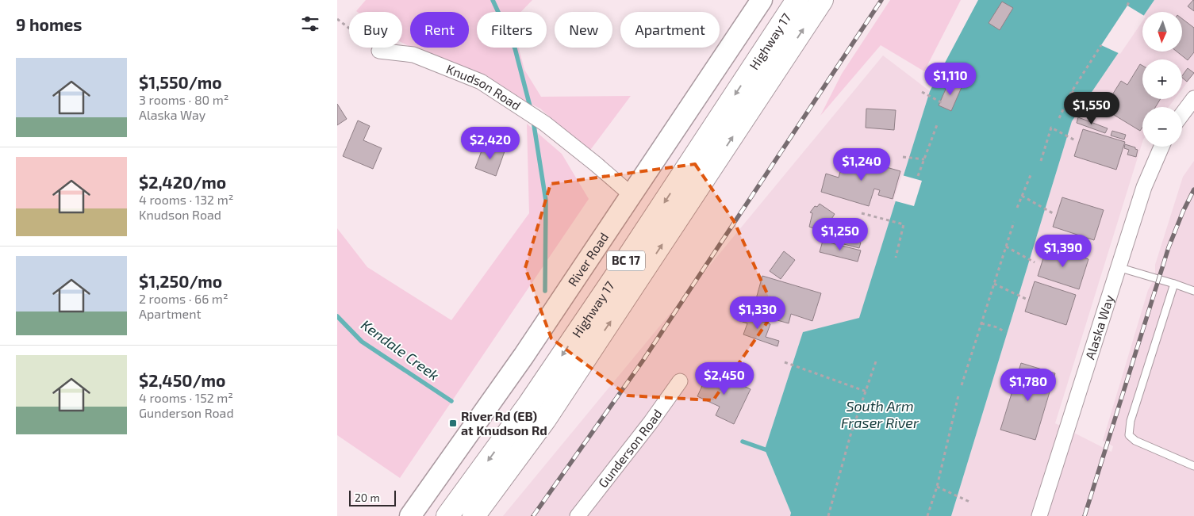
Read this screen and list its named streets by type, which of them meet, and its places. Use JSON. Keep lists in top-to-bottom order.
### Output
{
  "streets": {
    "highway": ["Highway 17", "BC 17"],
    "street": [
      "Knudson Road",
      "River Road",
      "Alaska Way",
      "Gunderson Road"
    ]
  },
  "crossings": [
    ["Knudson Road", "River Road"]
  ],
  "water": ["Kendale Creek", "South Arm Fraser River"],
  "places": {
    "transit": ["River Rd (EB) at Knudson Rd"]
  },
  "scale_bar": "20 m",
  "north": "bottom",
  "page": {
    "heading": "9 homes",
    "map_buttons": ["+", "−"],
    "chip": [
      "Buy",
      "Rent",
      "Filters",
      "New",
      "Apartment"
    ],
    "list": [
      {
        "name": "$1,550/mo",
        "note": "3 rooms · 80 m² · Alaska Way"
      },
      {
        "name": "$2,420/mo",
        "note": "4 rooms · 132 m² · Knudson Road"
      },
      {
        "name": "$1,250/mo",
        "note": "2 rooms · 66 m² · Apartment"
      },
      {
        "name": "$2,450/mo",
        "note": "4 rooms · 152 m² · Gunderson Road"
      }
    ],
    "price": [
      "$1,110",
      "$1,550",
      "$2,420",
      "$1,240",
      "$1,250",
      "$1,390",
      "$1,330",
      "$2,450",
      "$1,780"
    ],
    "scale": "20 m"
  }
}
